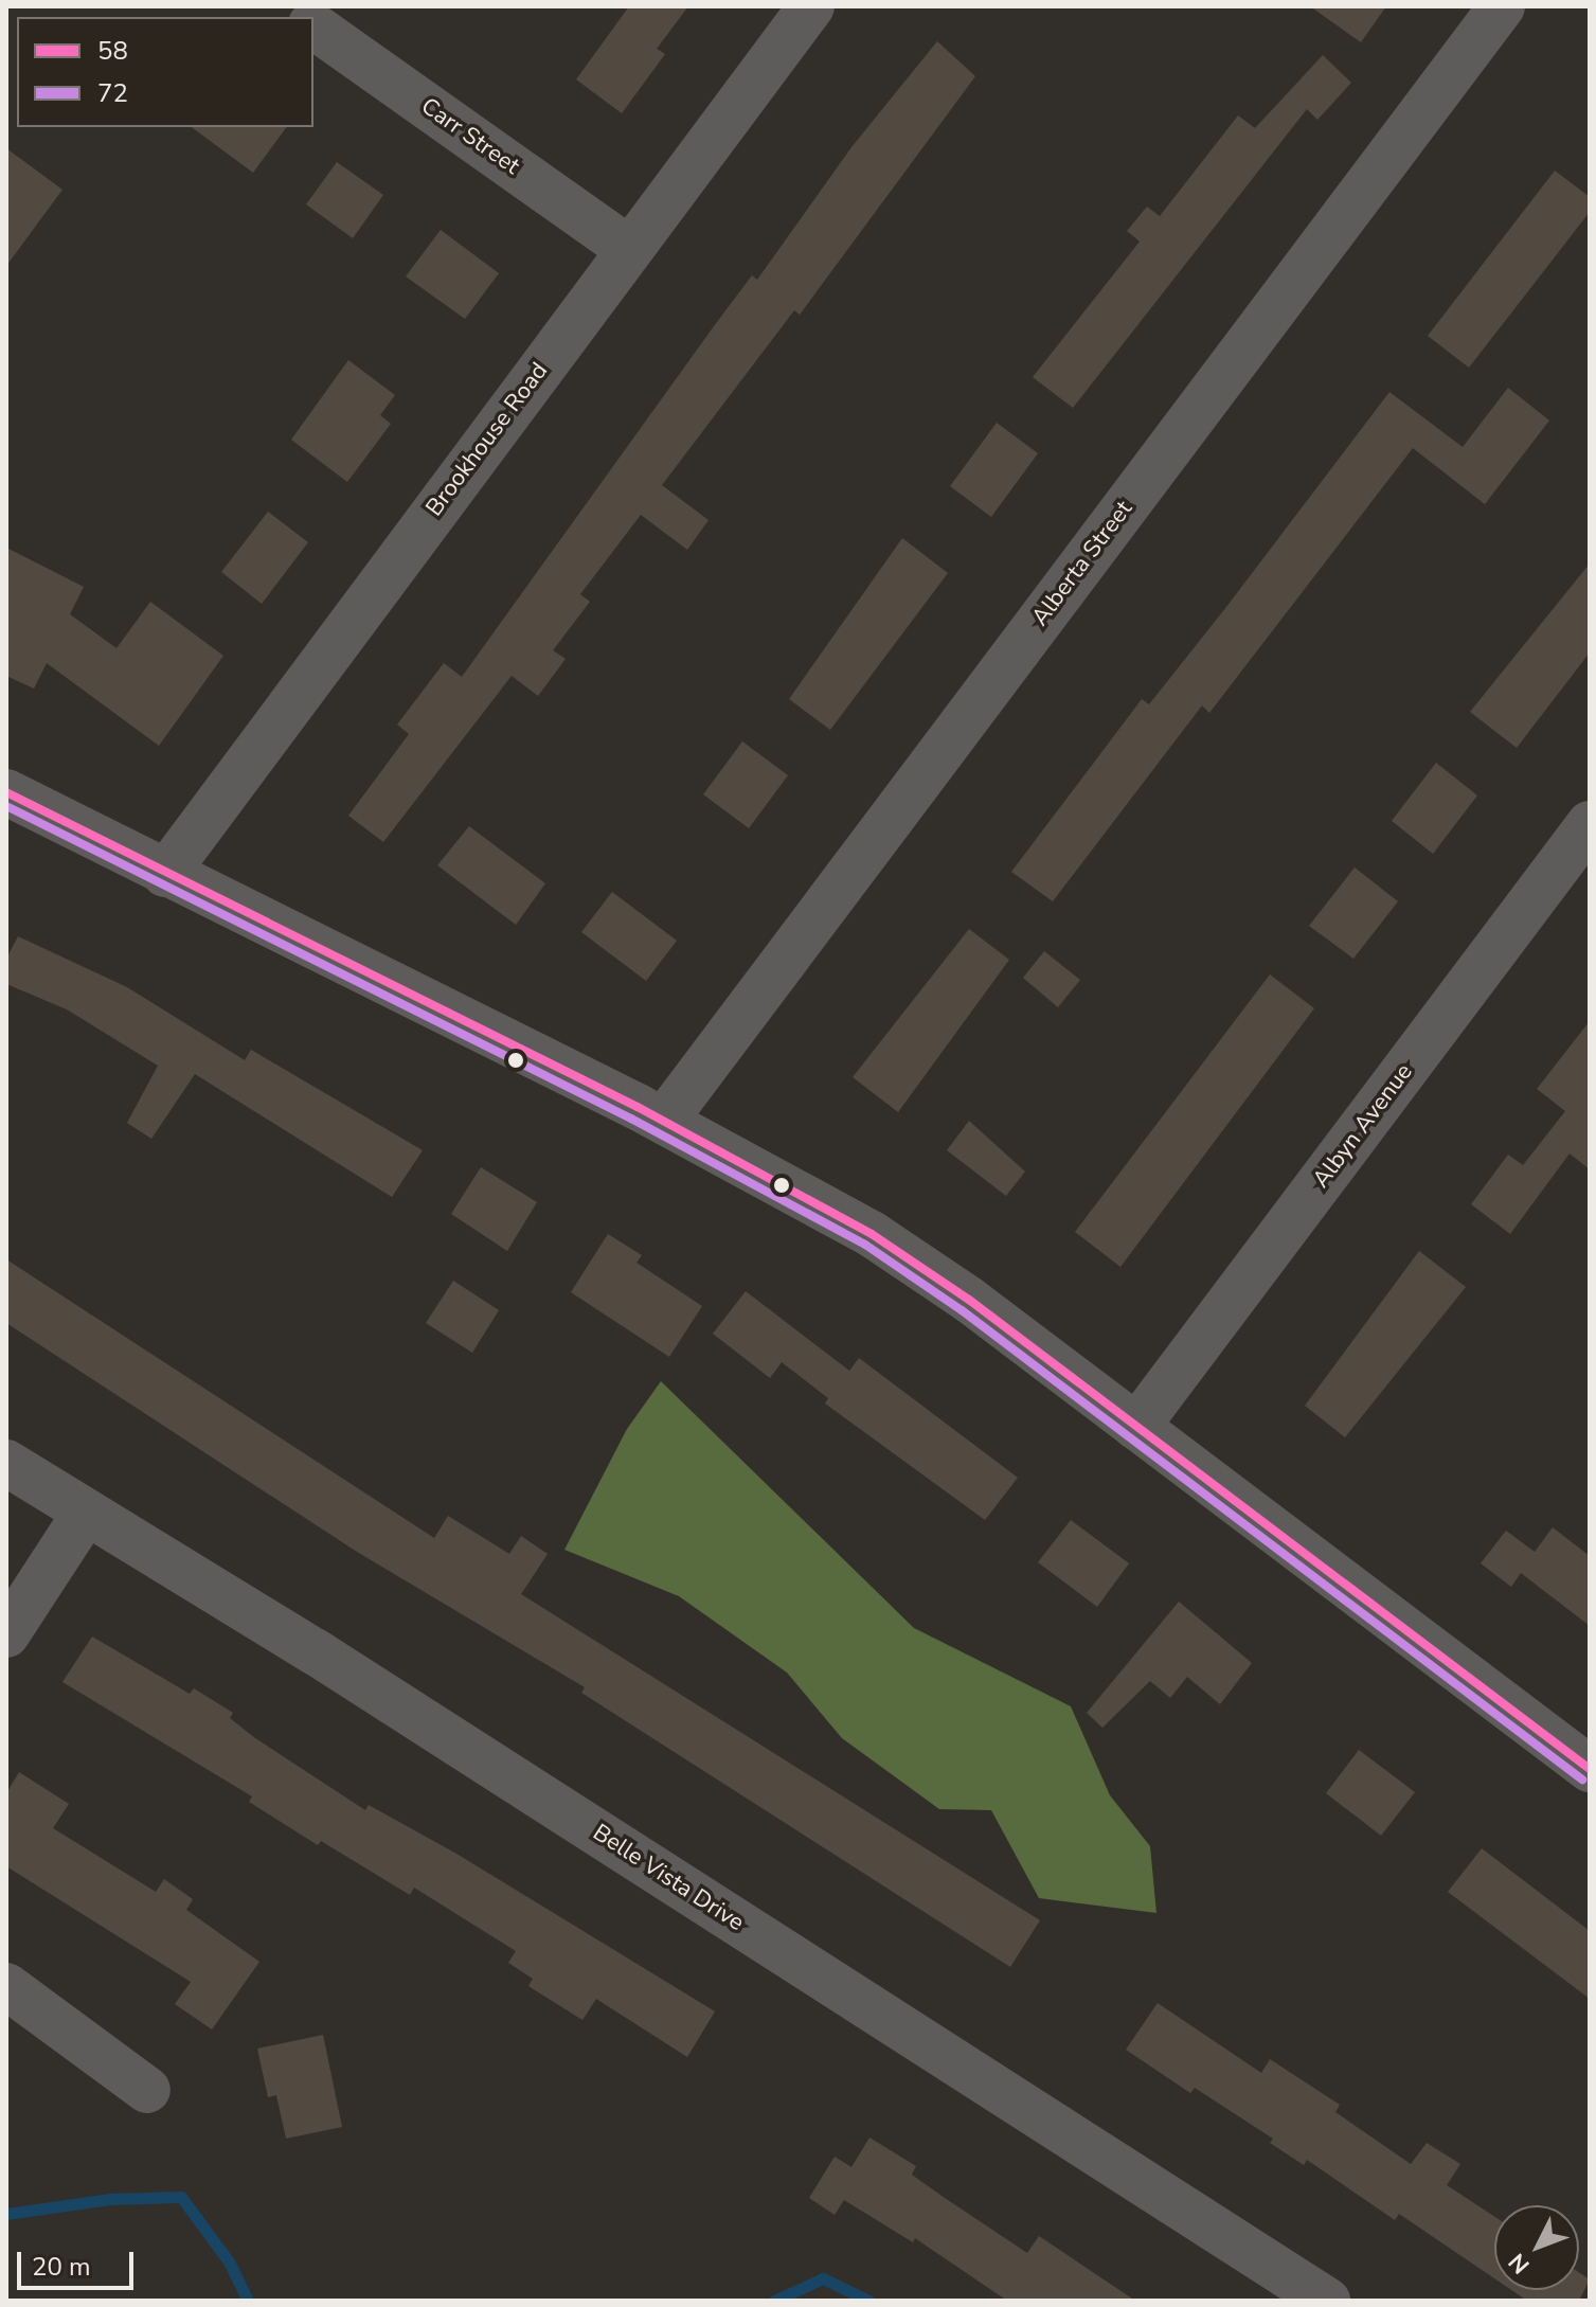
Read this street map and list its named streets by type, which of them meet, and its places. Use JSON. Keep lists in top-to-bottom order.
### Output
{
  "streets": {
    "street": [
      "Carr Street",
      "Brookhouse Road",
      "Alberta Street",
      "Albyn Avenue",
      "Belle Vista Drive"
    ]
  },
  "crossings": [
    ["Carr Street", "Brookhouse Road"]
  ],
  "lines": ["transit line 58", "transit line 72"],
  "legend": ["58", "72"],
  "scale_bar": "20 m",
  "north": "bottom left"
}
